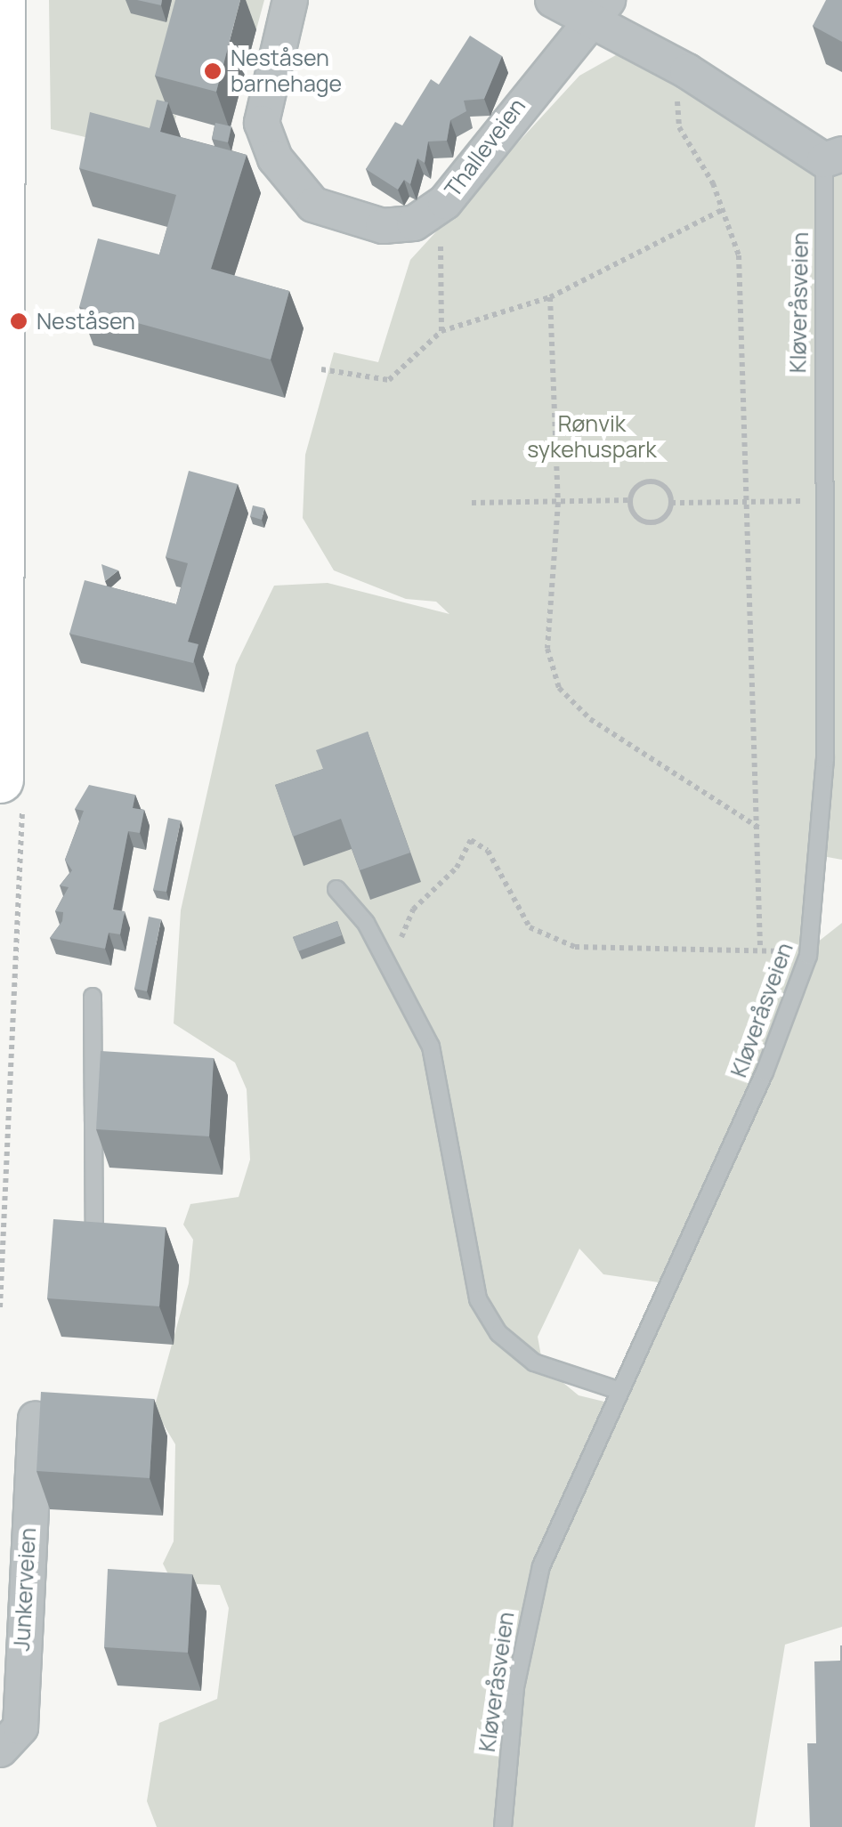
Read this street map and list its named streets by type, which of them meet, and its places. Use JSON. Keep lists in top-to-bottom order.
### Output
{
  "streets": {
    "street": ["Thalleveien", "Junkerveien"],
    "lane": ["Kløveråsveien"]
  },
  "parks": ["Rønvik sykehuspark"],
  "places": ["Neståsen barnehage", "Neståsen"]
}
